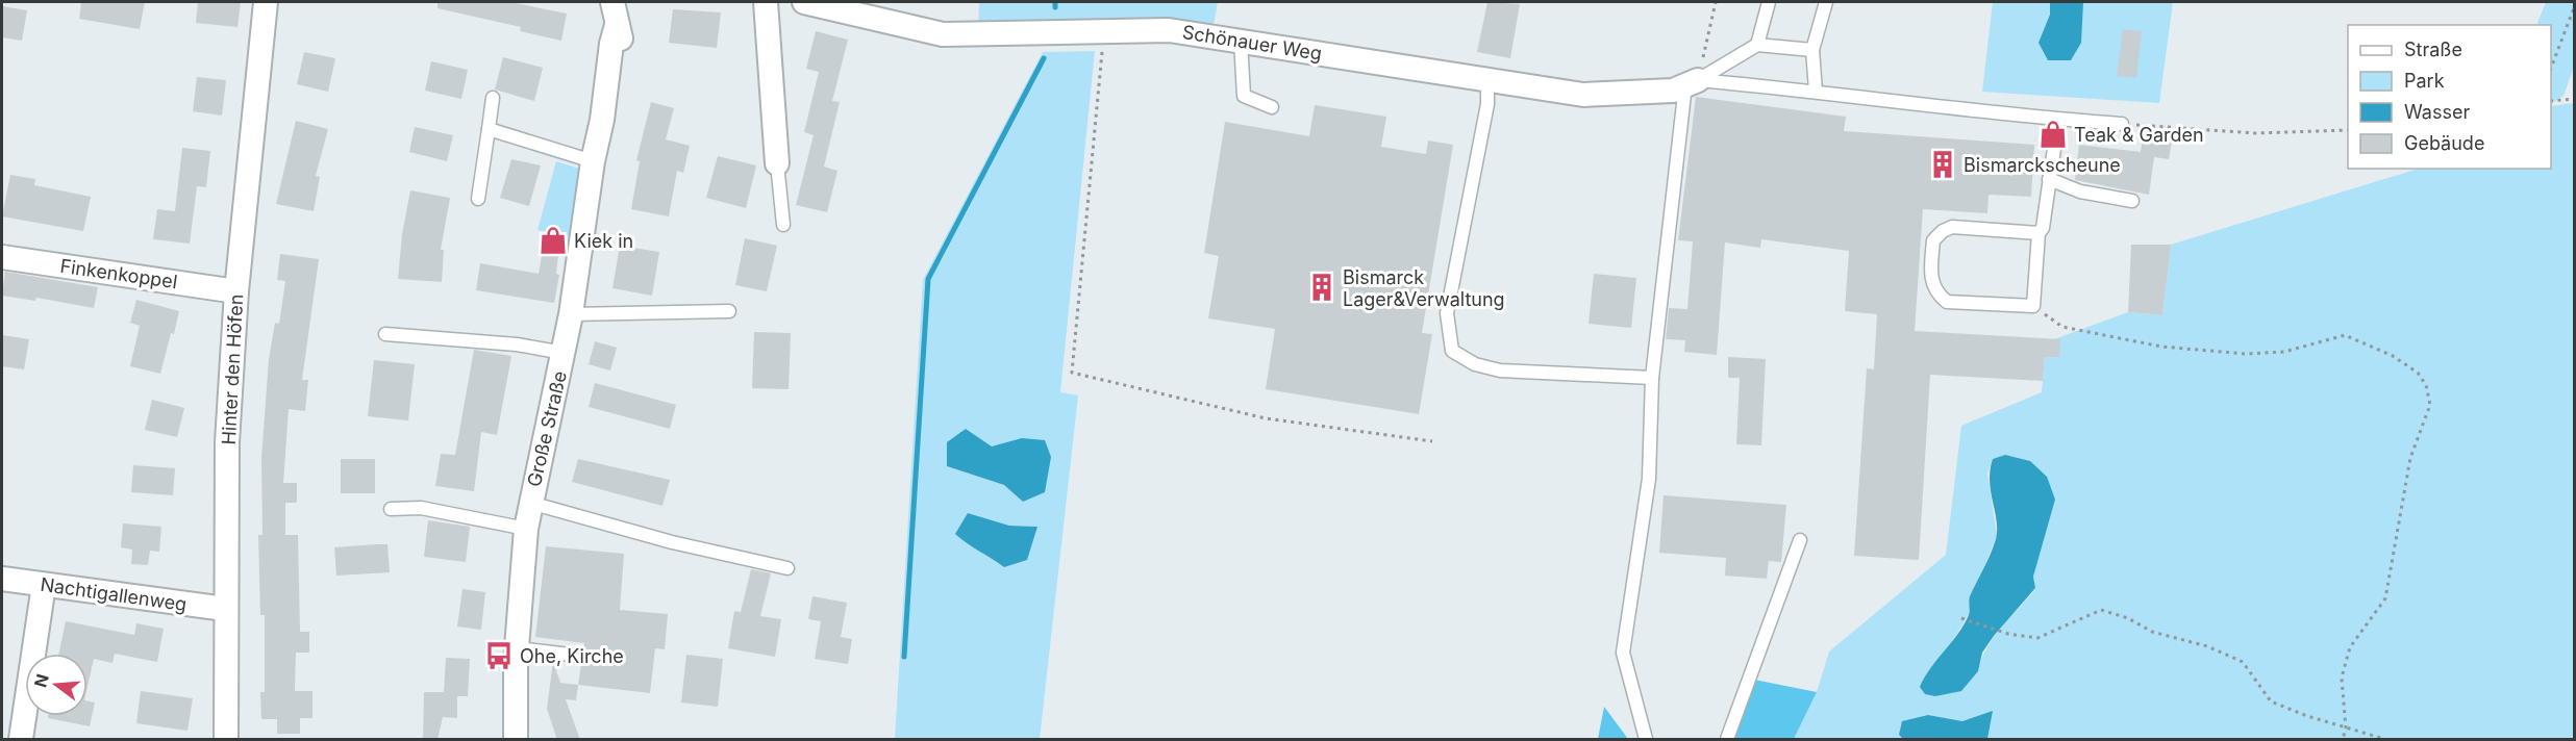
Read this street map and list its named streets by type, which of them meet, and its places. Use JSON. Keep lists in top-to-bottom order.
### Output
{
  "streets": {
    "street": [
      "Schönauer Weg",
      "Finkenkoppel",
      "Hinter den Höfen",
      "Große Straße",
      "Nachtigallenweg"
    ]
  },
  "crossings": [
    ["Finkenkoppel", "Hinter den Höfen"],
    ["Hinter den Höfen", "Nachtigallenweg"]
  ],
  "places": {
    "shop": ["Teak & Garden", "Kiek in"],
    "building": ["Bismarckscheune", "Bismarck Lager&Verwaltung"],
    "bus stop": ["Ohe, Kirche"]
  },
  "legend": [
    "Straße",
    "Park",
    "Wasser",
    "Gebäude"
  ],
  "north": "left"
}
